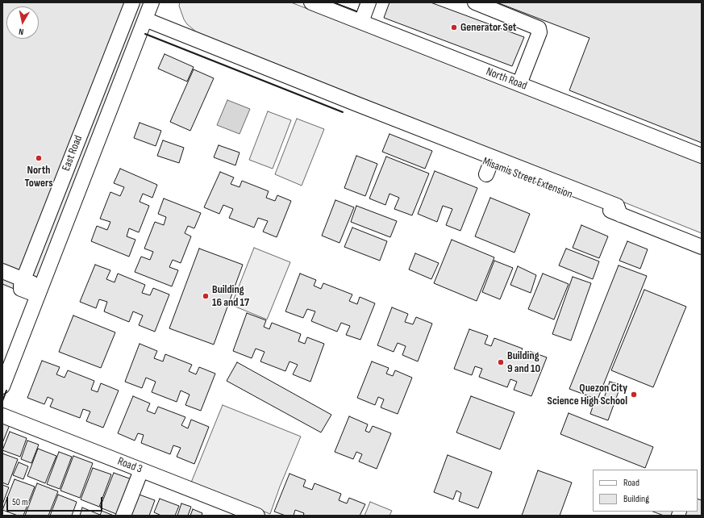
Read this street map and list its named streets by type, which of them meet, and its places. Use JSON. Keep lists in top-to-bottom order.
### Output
{
  "streets": {
    "street": [
      "North Road",
      "East Road",
      "Misamis Street Extension",
      "Road 3"
    ]
  },
  "places": [
    "Generator Set",
    "North Towers",
    "Building 16 and 17",
    "Building 9 and 10",
    "Quezon City Science High School"
  ],
  "legend": ["Road", "Building"],
  "scale_bar": "50 m",
  "north": "bottom"
}
